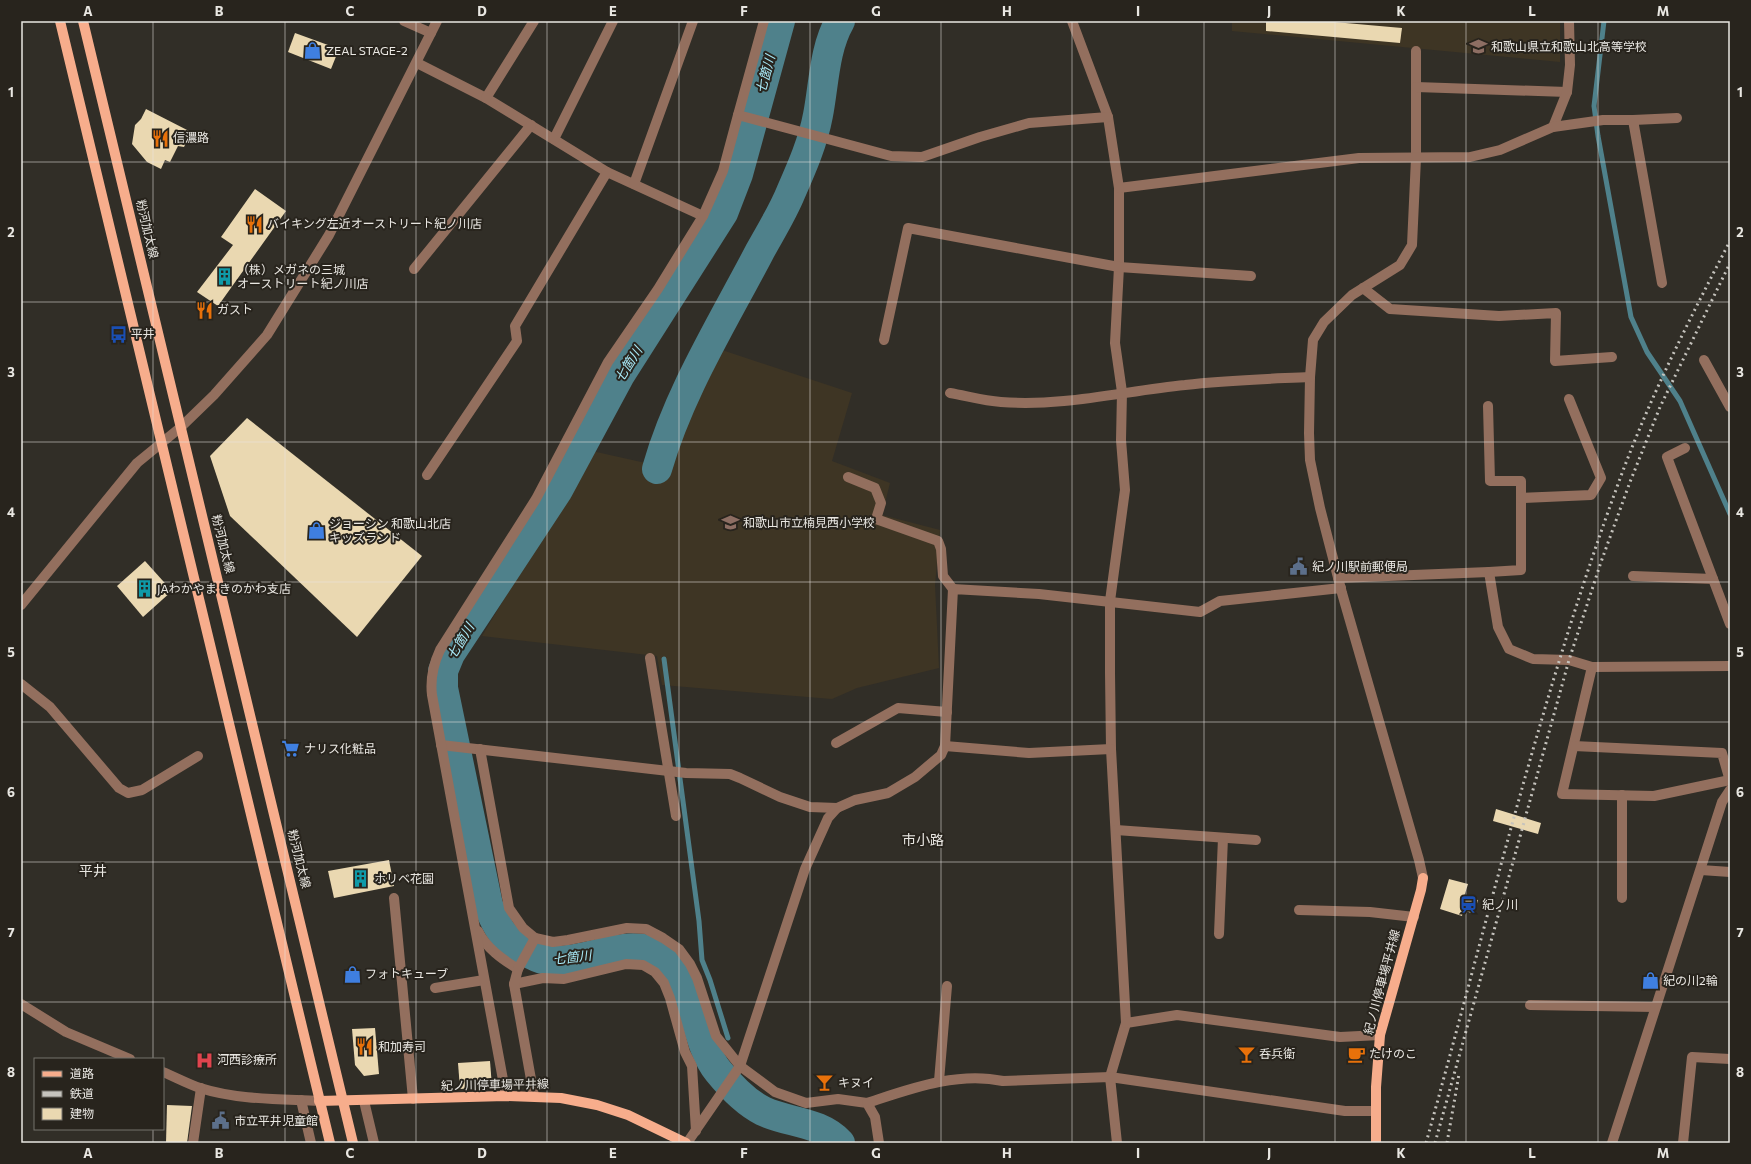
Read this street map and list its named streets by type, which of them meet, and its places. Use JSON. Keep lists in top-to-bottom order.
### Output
{
  "streets": {
    "main road": ["粉河加太線", "紀ノ川停車場平井線"]
  },
  "crossings": [
    ["粉河加太線", "紀ノ川停車場平井線"]
  ],
  "districts": ["市小路", "平井"],
  "water": ["七箇川"],
  "places": {
    "school or university": ["和歌山県立和歌山北高等学校", "和歌山市立楠見西小学校"],
    "shop": [
      "ZEAL STAGE-2",
      "ジョーシン 和歌山北店 キッズランド",
      "フォトキューブ",
      "紀の川2輪"
    ],
    "restaurant": [
      "信濃路",
      "バイキング左近オーストリート紀ノ川店",
      "ガスト",
      "和加寿司"
    ],
    "building": ["（株）メガネの三城 オーストリート紀ノ川店", "JAわかやま きのかわ支店", "ホリベ花園"],
    "bus stop": ["平井"],
    "public building": ["紀ノ川駅前郵便局", "市立平井児童館"],
    "supermarket": ["ナリス化粧品"],
    "station": ["紀ノ川"],
    "bar": ["呑兵衛", "キヌイ"],
    "cafe": ["たけのこ"],
    "hospital": ["河西診療所"]
  },
  "legend": ["道路", "鉄道", "建物"],
  "grid": {
    "columns": [
      "A",
      "B",
      "C",
      "D",
      "E",
      "F",
      "G",
      "H",
      "I",
      "J",
      "K",
      "L",
      "M"
    ],
    "rows": [
      "1",
      "2",
      "3",
      "4",
      "5",
      "6",
      "7",
      "8"
    ]
  }
}
